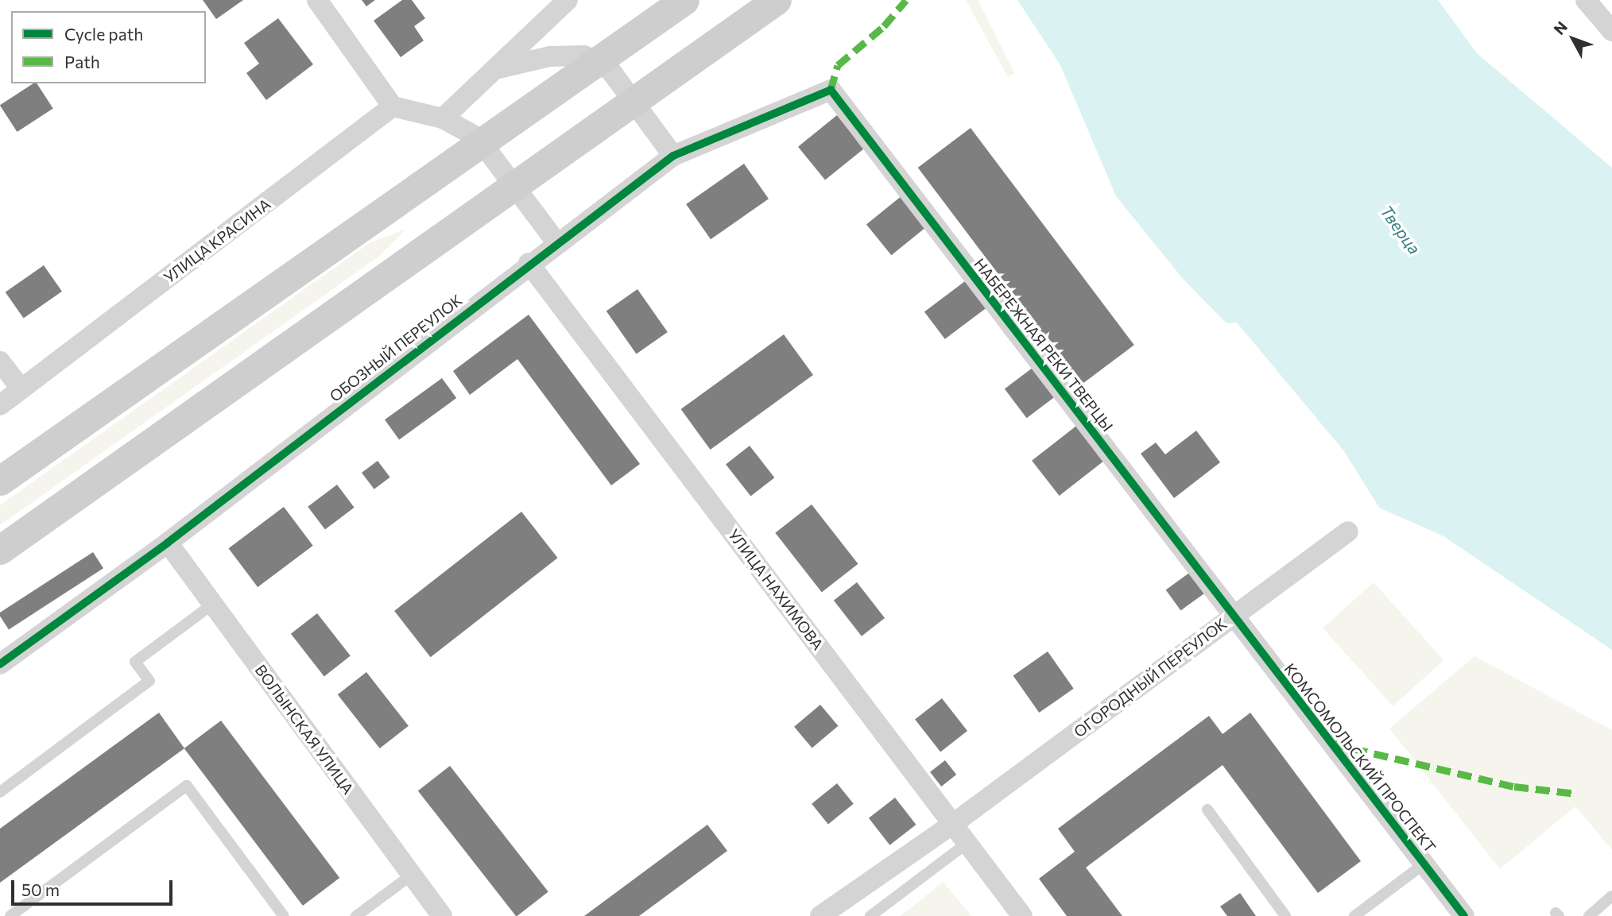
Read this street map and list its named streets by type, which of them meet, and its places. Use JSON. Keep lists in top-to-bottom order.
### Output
{
  "streets": {
    "street": [
      "УЛИЦА КРАСИНА",
      "НАБЕРЕЖНАЯ РЕКИ ТВЕРЦЫ",
      "ОБОЗНЫЙ ПЕРЕУЛОК",
      "УЛИЦА НАХИМОВА",
      "ОГОРОДНЫЙ ПЕРЕУЛОК",
      "ВОЛЫНСКАЯ УЛИЦА",
      "КОМСОМОЛЬСКИЙ ПРОСПЕКТ"
    ]
  },
  "crossings": [
    ["НАБЕРЕЖНАЯ РЕКИ ТВЕРЦЫ", "ОБОЗНЫЙ ПЕРЕУЛОК"],
    ["НАБЕРЕЖНАЯ РЕКИ ТВЕРЦЫ", "ОГОРОДНЫЙ ПЕРЕУЛОК"],
    ["НАБЕРЕЖНАЯ РЕКИ ТВЕРЦЫ", "КОМСОМОЛЬСКИЙ ПРОСПЕКТ"],
    ["ОБОЗНЫЙ ПЕРЕУЛОК", "УЛИЦА НАХИМОВА"],
    ["ОБОЗНЫЙ ПЕРЕУЛОК", "ВОЛЫНСКАЯ УЛИЦА"],
    ["УЛИЦА НАХИМОВА", "ОГОРОДНЫЙ ПЕРЕУЛОК"],
    ["ОГОРОДНЫЙ ПЕРЕУЛОК", "КОМСОМОЛЬСКИЙ ПРОСПЕКТ"]
  ],
  "water": ["Тверца"],
  "legend": ["Cycle path", "Path"],
  "scale_bar": "50 m",
  "north": "top left"
}
